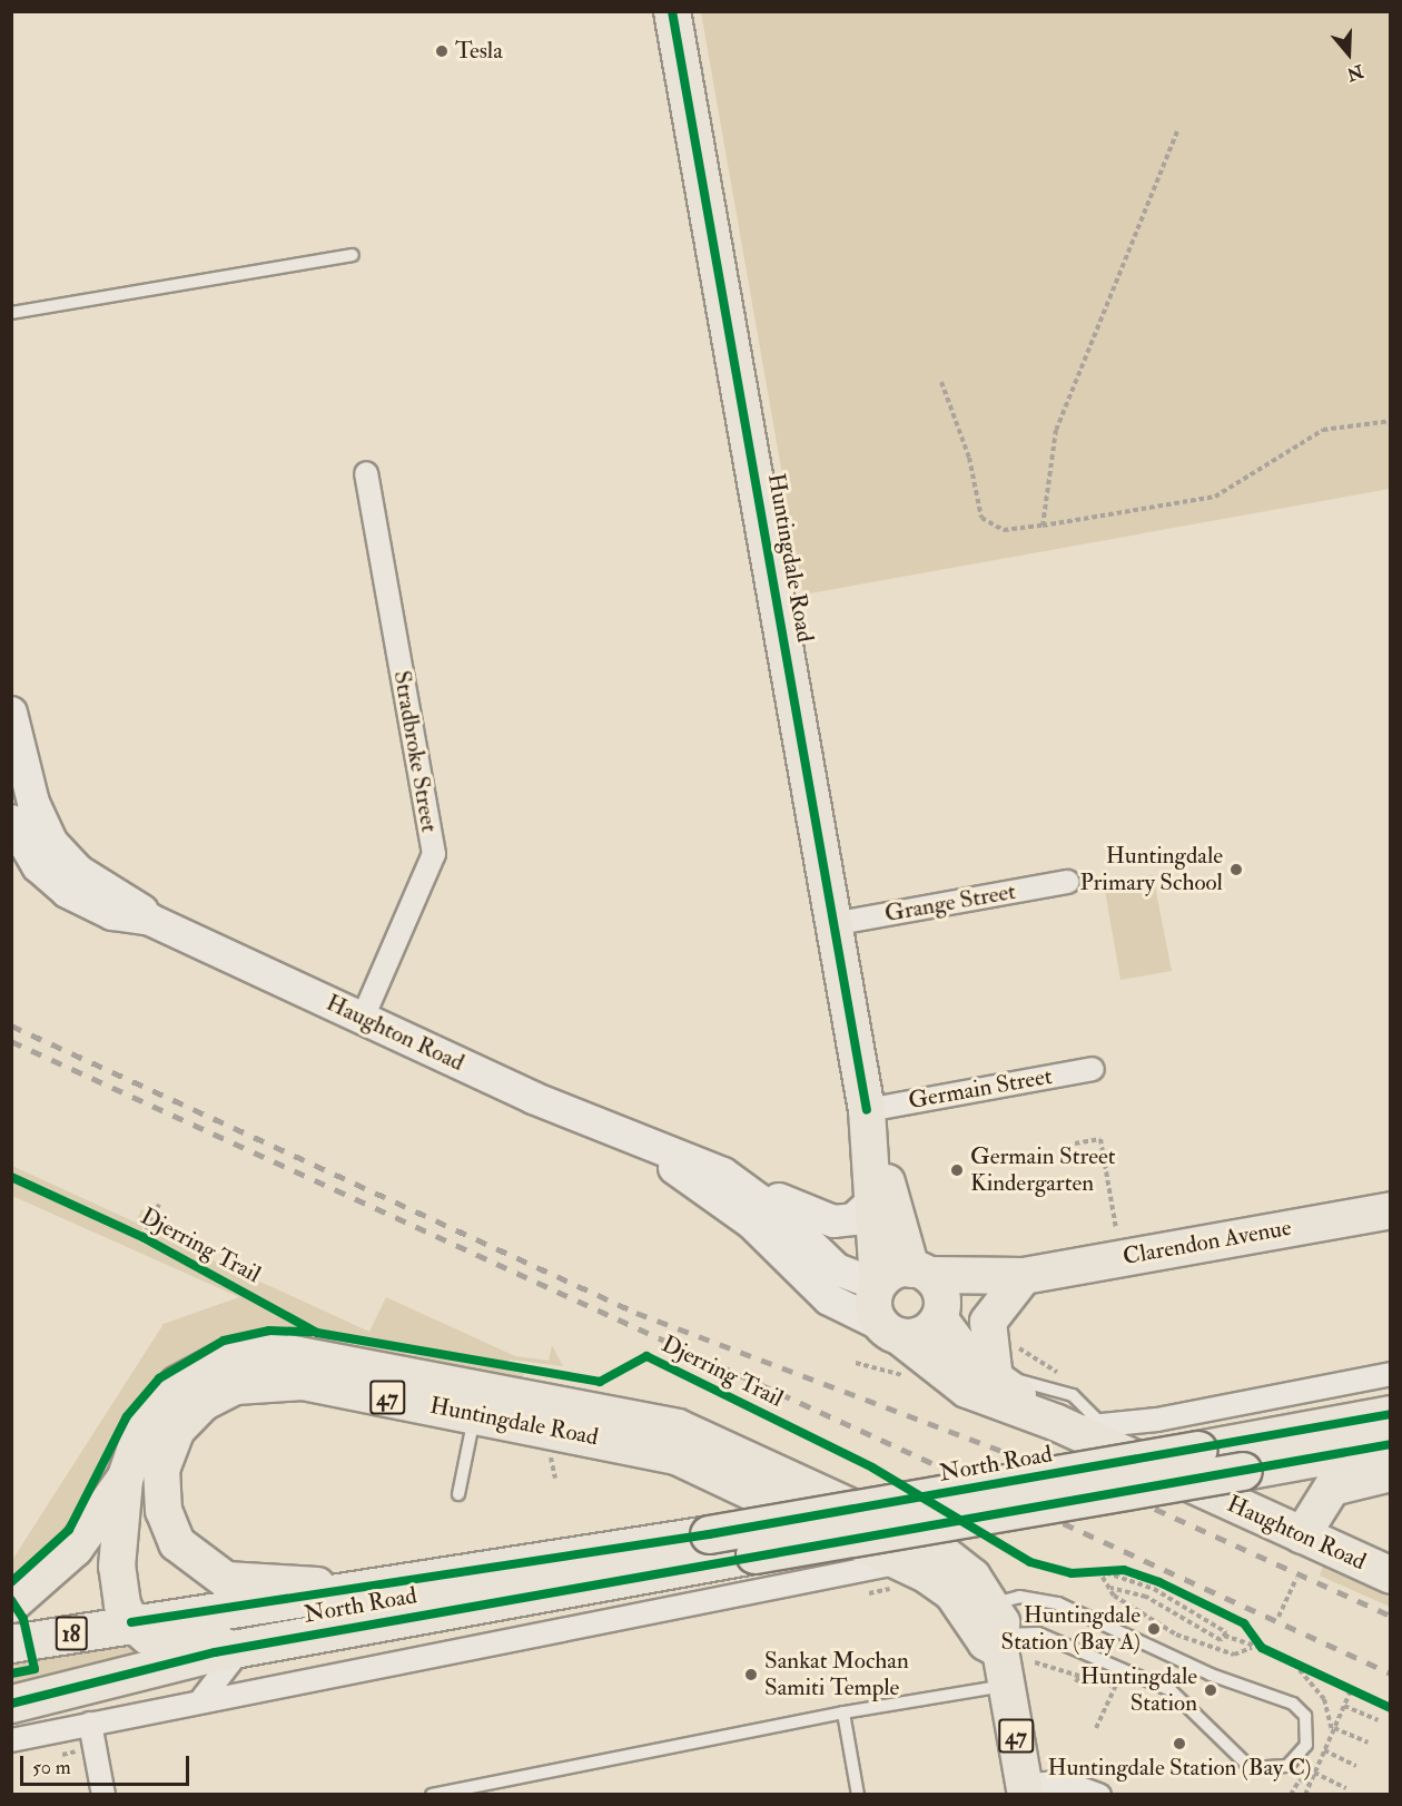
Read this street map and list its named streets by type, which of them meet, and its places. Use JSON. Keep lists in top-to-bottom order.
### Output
{
  "streets": {
    "highway": ["North Road", "18"],
    "main road": [
      "Huntingdale Road",
      "Haughton Road",
      "Clarendon Avenue",
      "47"
    ],
    "street": ["Stradbroke Street", "Grange Street", "Germain Street"],
    "cycle path": ["Djerring Trail"]
  },
  "crossings": [
    ["Huntingdale Road", "Grange Street"],
    ["Huntingdale Road", "Haughton Road"],
    ["Huntingdale Road", "Germain Street"],
    ["Huntingdale Road", "Clarendon Avenue"],
    ["Huntingdale Road", "North Road"],
    ["Stradbroke Street", "Haughton Road"],
    ["Haughton Road", "Clarendon Avenue"]
  ],
  "places": [
    "Tesla",
    "Huntingdale Primary School",
    "Germain Street Kindergarten",
    "Huntingdale Station (Bay A)",
    "Sankat Mochan Samiti Temple",
    "Huntingdale Station",
    "Huntingdale Station (Bay C)"
  ],
  "scale_bar": "50 m",
  "north": "bottom"
}
